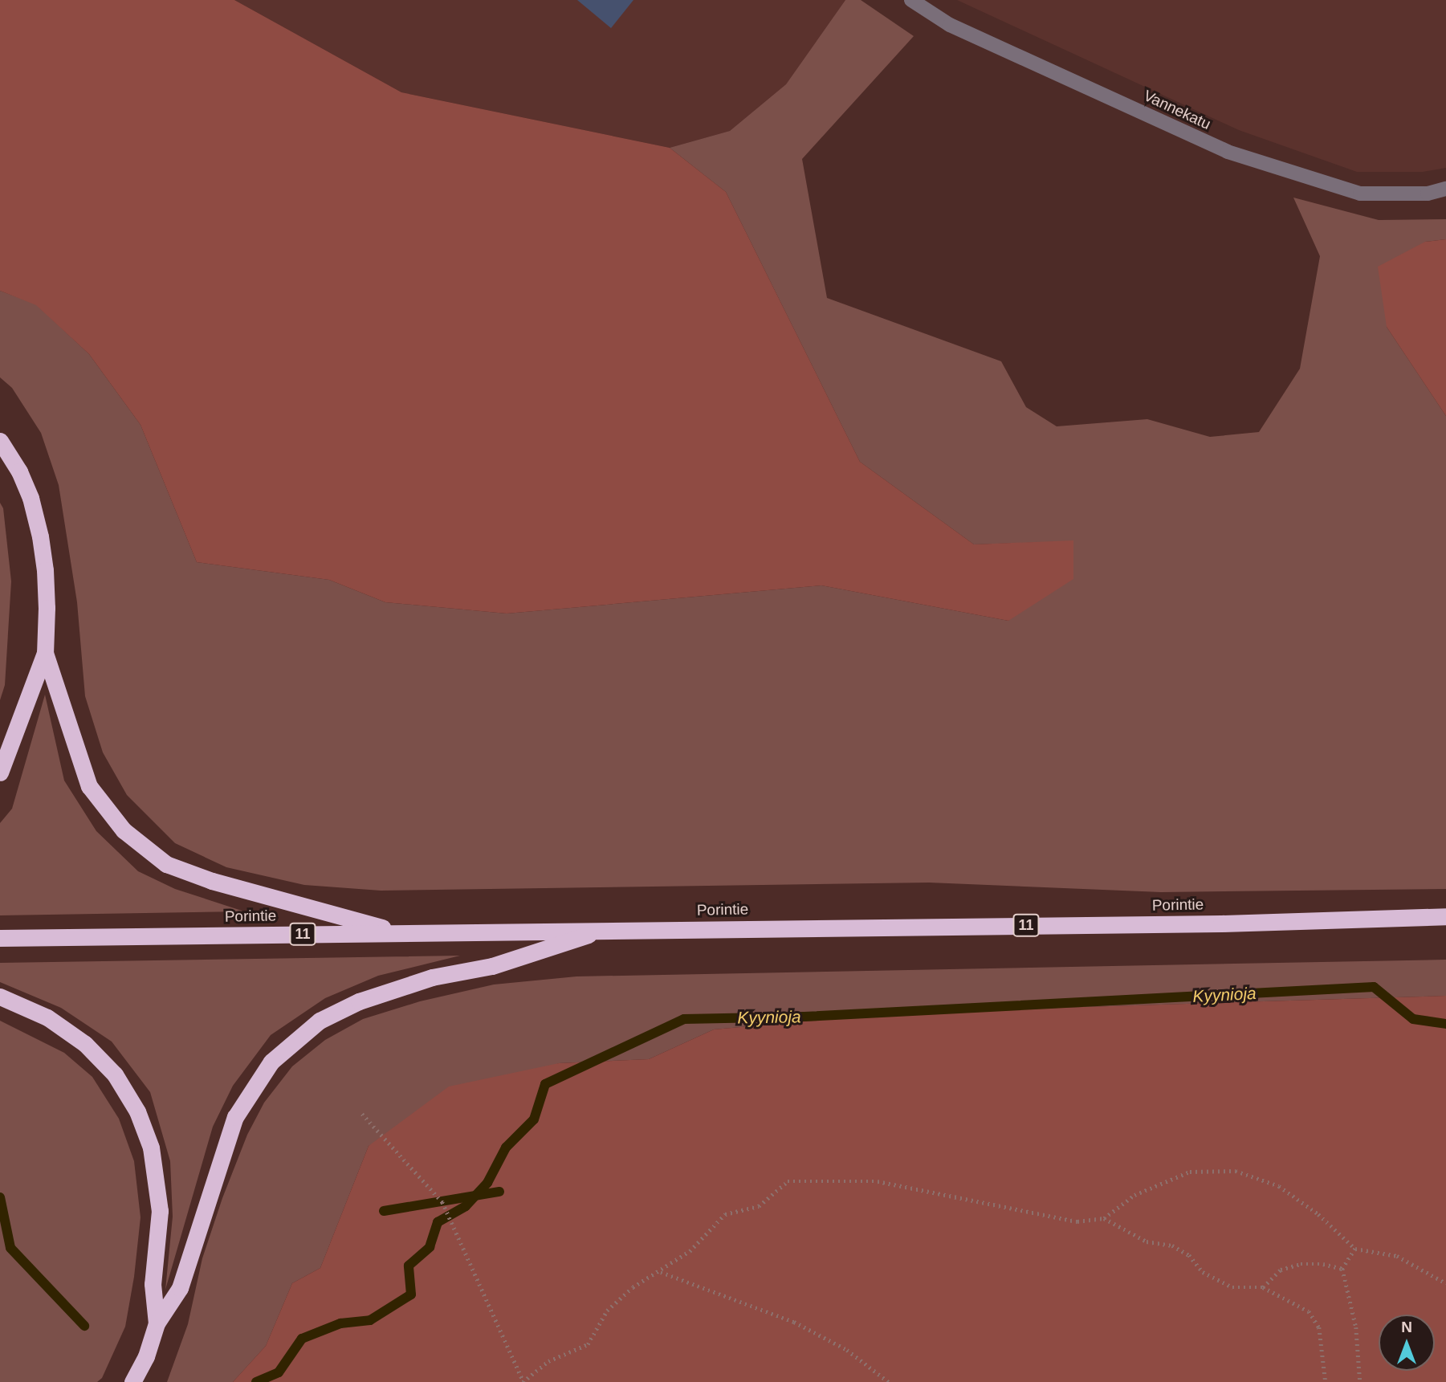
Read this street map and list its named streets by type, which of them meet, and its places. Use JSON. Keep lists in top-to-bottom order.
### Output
{
  "streets": {
    "highway": ["Porintie", "11"],
    "street": ["Vannekatu"]
  },
  "water": ["Kyynioja"],
  "north": "top"
}
